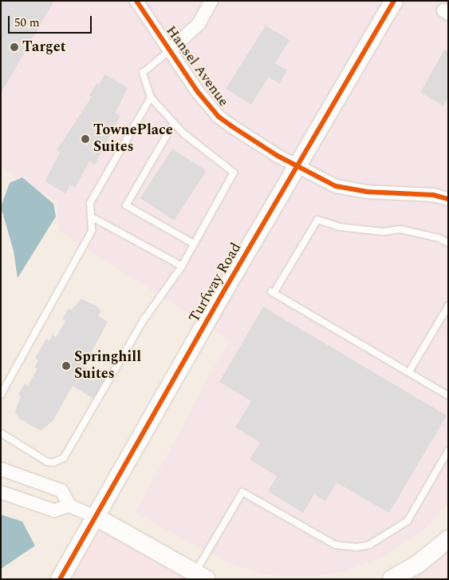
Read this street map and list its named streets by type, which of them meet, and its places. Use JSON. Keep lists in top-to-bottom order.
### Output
{
  "streets": {
    "main road": ["Turfway Road"],
    "street": ["Hansel Avenue"]
  },
  "crossings": [
    ["Hansel Avenue", "Turfway Road"]
  ],
  "places": ["Target", "TownePlace Suites", "Springhill Suites"],
  "scale_bar": "50 m"
}
